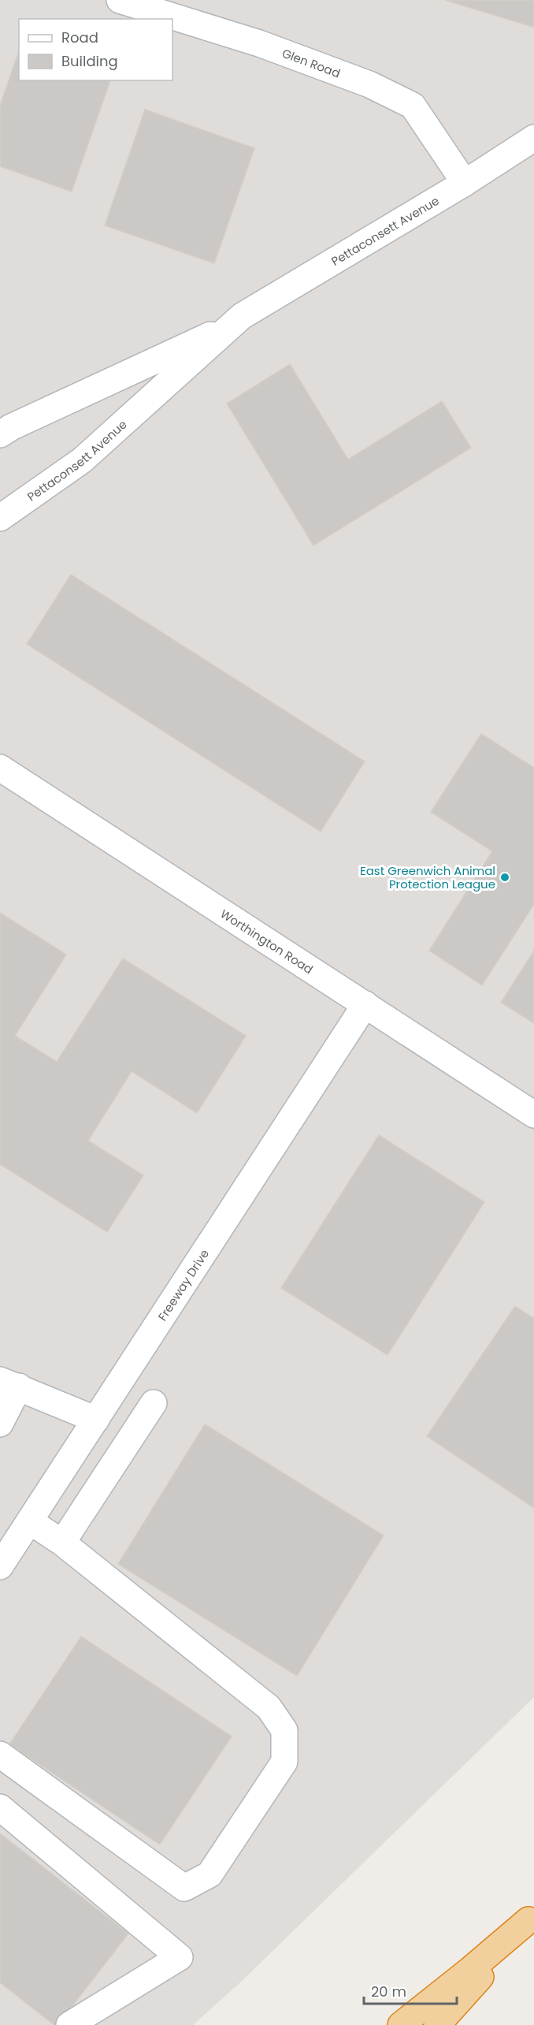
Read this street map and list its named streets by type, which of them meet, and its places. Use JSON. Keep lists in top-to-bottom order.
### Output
{
  "streets": {
    "street": [
      "Glen Road",
      "Pettaconsett Avenue",
      "Worthington Road",
      "Freeway Drive"
    ]
  },
  "crossings": [
    ["Glen Road", "Pettaconsett Avenue"],
    ["Worthington Road", "Freeway Drive"]
  ],
  "places": ["East Greenwich Animal Protection League"],
  "legend": ["Road", "Building"],
  "scale_bar": "20 m"
}
